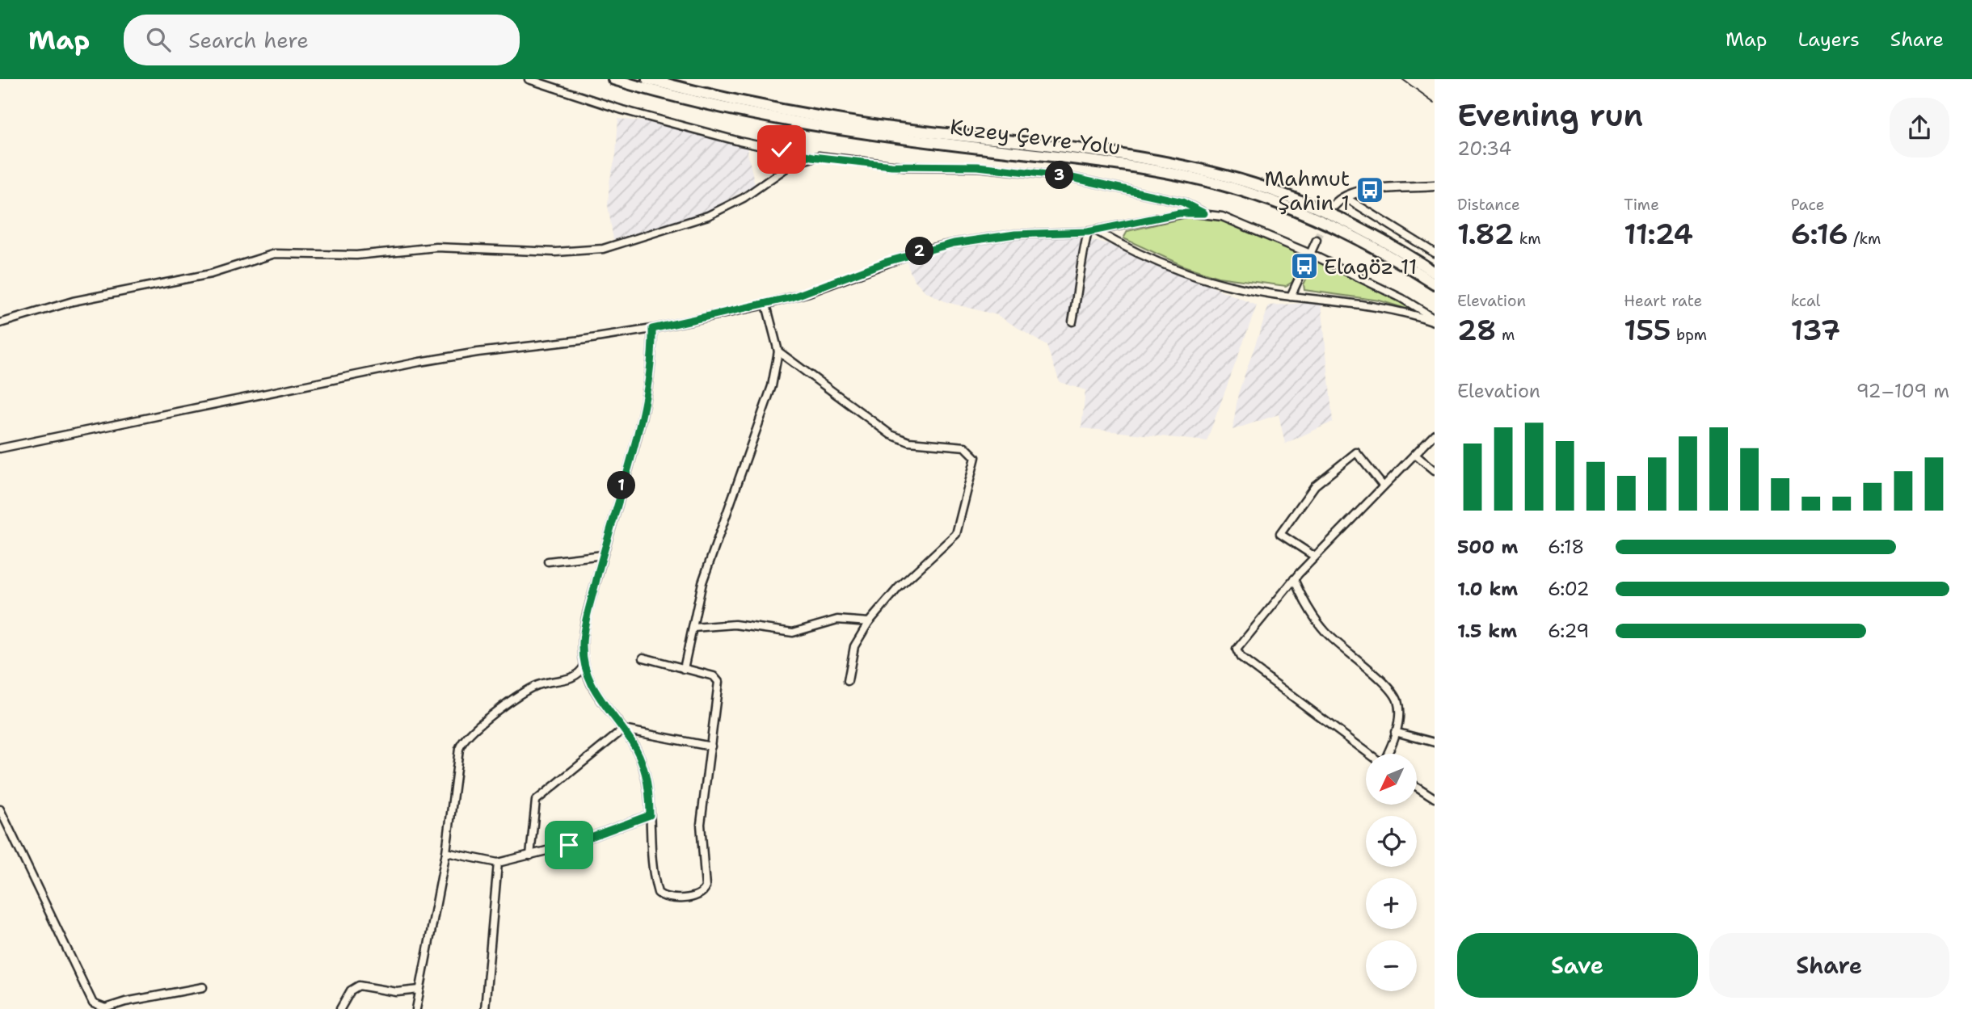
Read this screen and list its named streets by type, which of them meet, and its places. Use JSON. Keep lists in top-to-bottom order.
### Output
{
  "streets": {
    "highway": ["Kuzey Çevre Yolu"]
  },
  "places": {
    "bus stop": ["Mahmut Şahin 1", "Elagöz 11"]
  },
  "north": "bottom left",
  "page": {
    "header": "Map",
    "search": "Search here",
    "nav": ["Map", "Layers", "Share"],
    "heading": ["Evening run", "20:34"],
    "pins": ["3", "2", "1"],
    "stats": [
      ["Distance", "1.82 km"],
      ["Time", "11:24"],
      ["Pace", "6:16 /km"],
      ["Elevation", "28 m"],
      ["Heart rate", "155 bpm"],
      ["kcal", "137"]
    ],
    "chart": ["Elevation", "92–109 m"],
    "list": [
      {
        "name": "500 m",
        "note": "6:18"
      },
      {
        "name": "1.0 km",
        "note": "6:02"
      },
      {
        "name": "1.5 km",
        "note": "6:29"
      }
    ],
    "map_buttons": ["+", "−"],
    "buttons": ["Save", "Share"]
  }
}
